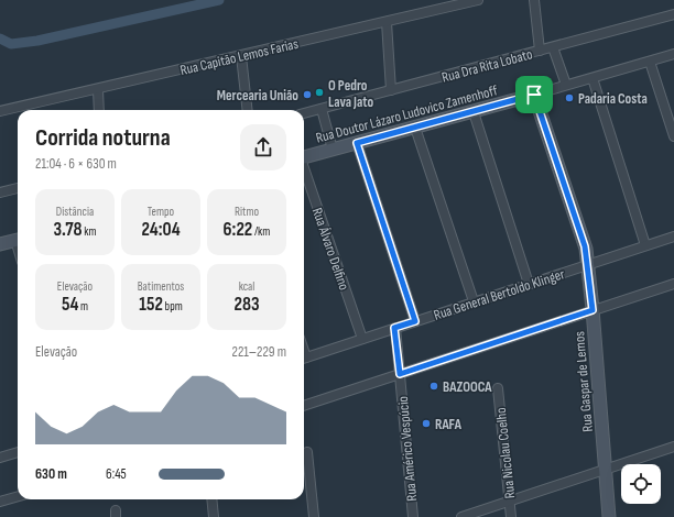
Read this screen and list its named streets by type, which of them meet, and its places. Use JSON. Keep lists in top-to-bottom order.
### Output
{
  "streets": {
    "street": [
      "Rua Capitão Lemos Farias",
      "Rua Dra Rita Lobato",
      "Rua Doutor Lázaro Ludovico Zamenhoff",
      "Rua Álvaro Delfino",
      "Rua General Bertoldo Klinger",
      "Rua Gaspar de Lemos",
      "Rua Américo Vespúcio",
      "Rua Nicolau Coelho"
    ]
  },
  "crossings": [
    ["Rua Doutor Lázaro Ludovico Zamenhoff", "Rua Gaspar de Lemos"],
    ["Rua Álvaro Delfino", "Rua General Bertoldo Klinger"],
    ["Rua General Bertoldo Klinger", "Rua Gaspar de Lemos"],
    ["Rua General Bertoldo Klinger", "Rua Américo Vespúcio"]
  ],
  "places": [
    "O Pedro Lava Jato",
    "Mercearia União",
    "Padaria Costa",
    "BAZOOCA",
    "RAFA"
  ],
  "page": {
    "heading": ["Corrida noturna", "21:04 · 6 × 630 m"],
    "stats": [
      ["Distância", "3.78 km"],
      ["Tempo", "24:04"],
      ["Ritmo", "6:22 /km"],
      ["Elevação", "54 m"],
      ["Batimentos", "152 bpm"],
      ["kcal", "283"]
    ],
    "chart": ["Elevação", "221–229 m"],
    "list": [
      {
        "name": "630 m",
        "note": "6:45"
      }
    ]
  }
}
